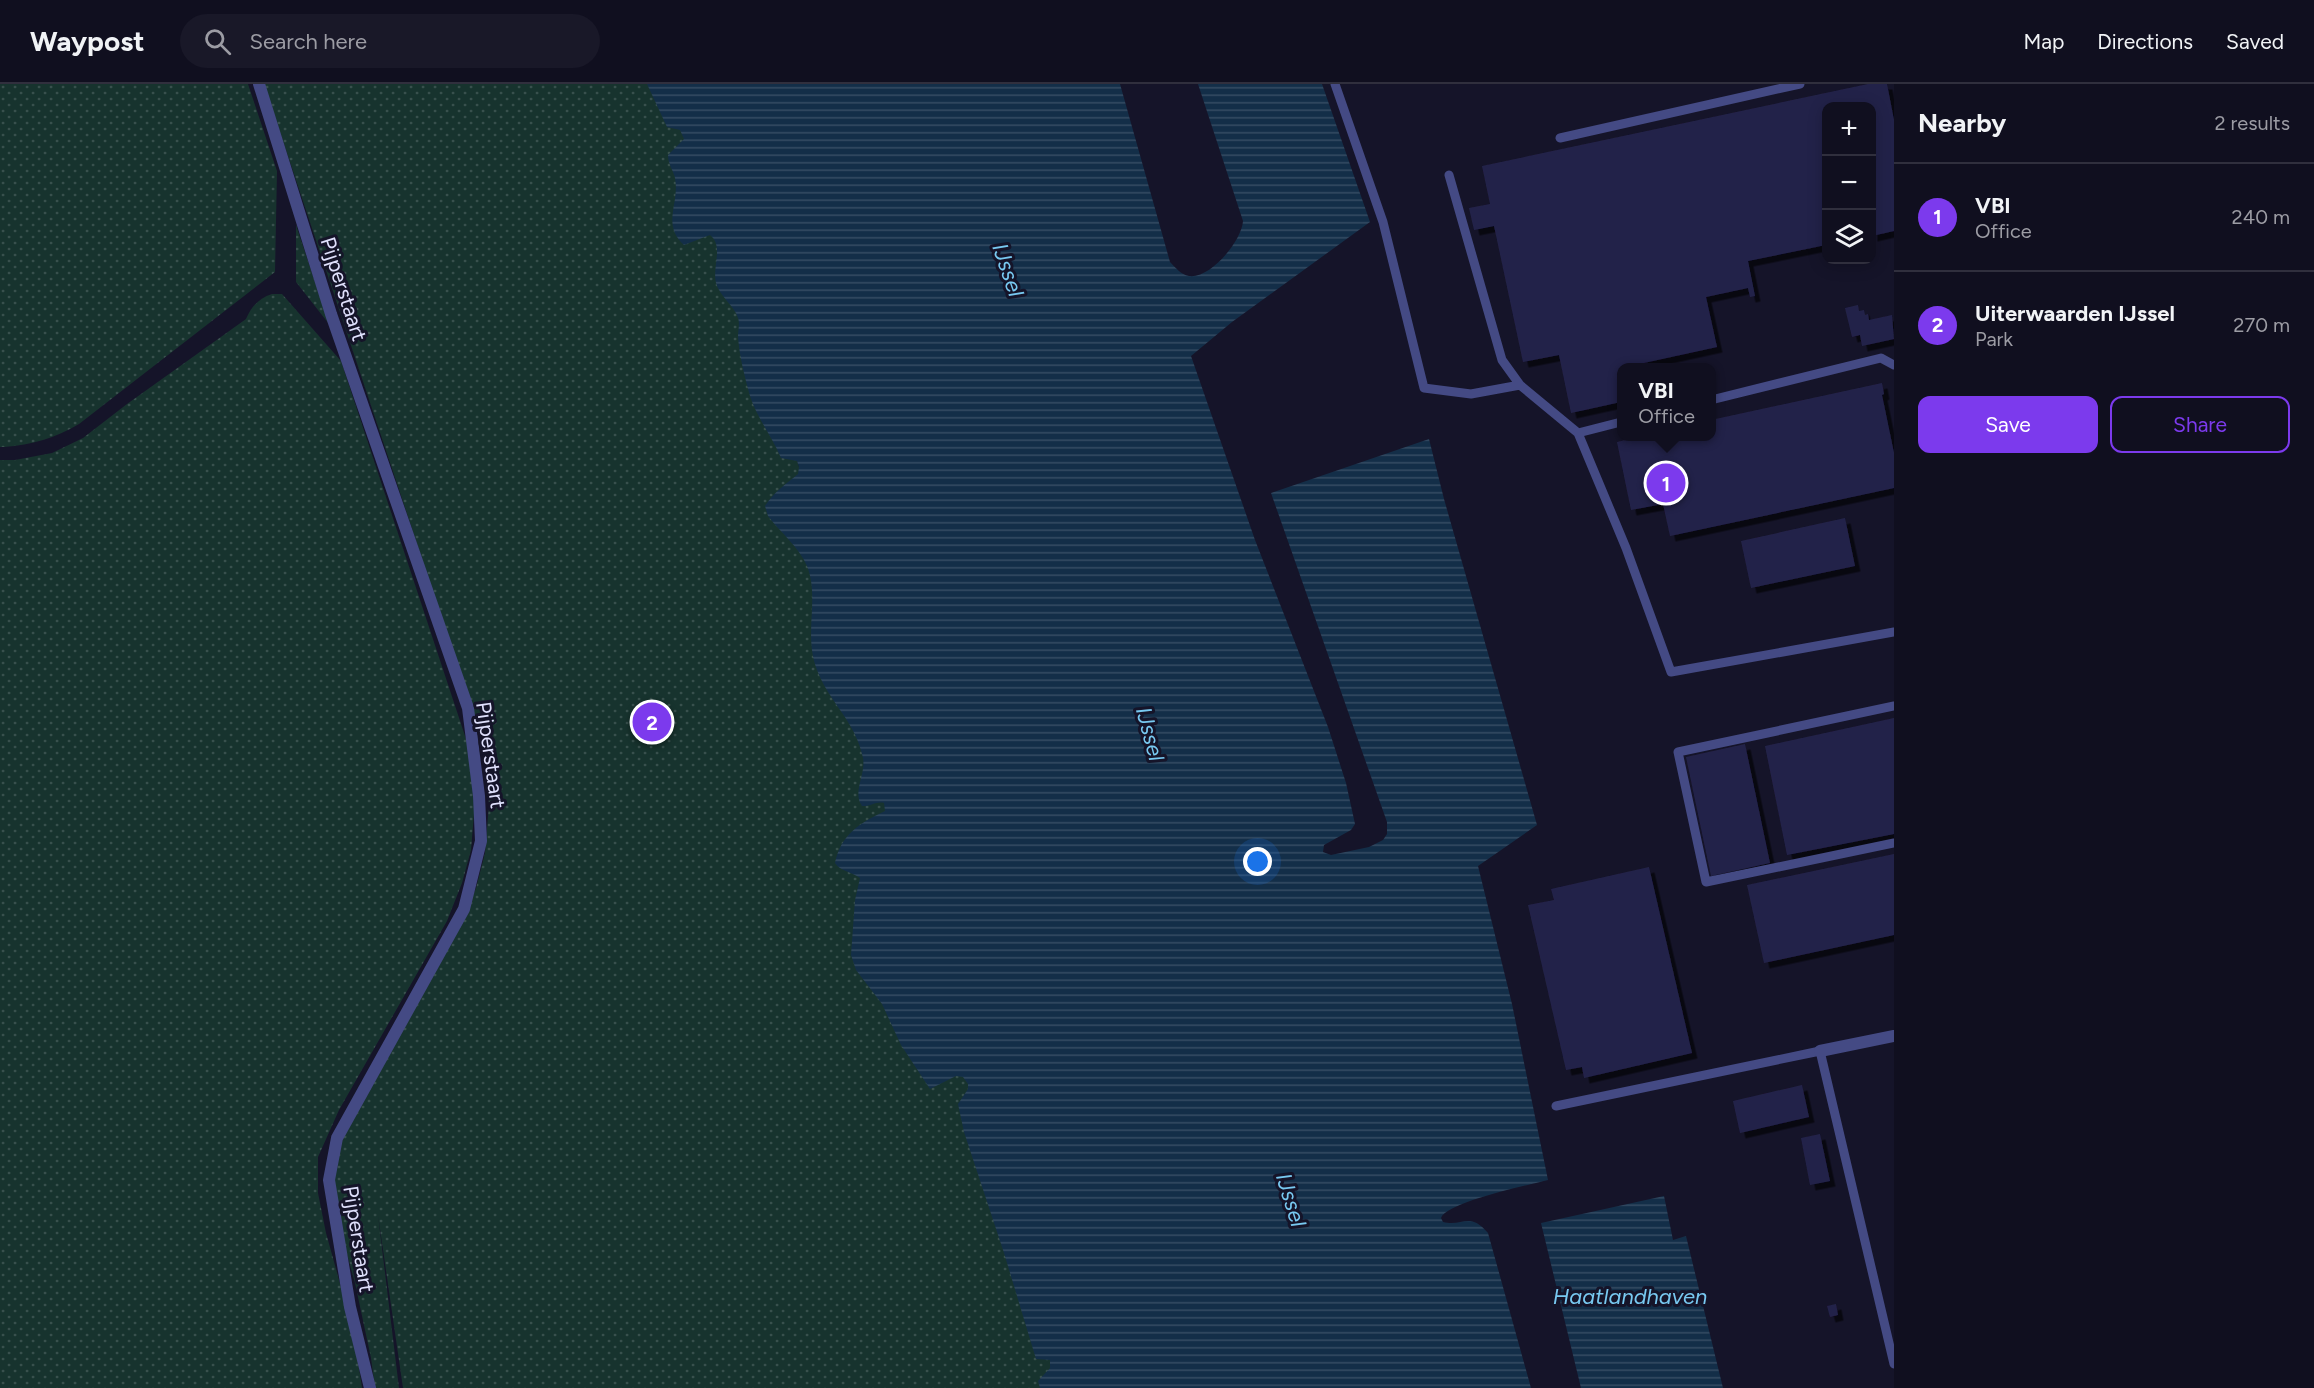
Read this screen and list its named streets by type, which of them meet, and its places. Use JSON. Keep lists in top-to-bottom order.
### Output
{
  "streets": {
    "street": ["Pijperstaart"]
  },
  "water": ["IJssel", "Haatlandhaven"],
  "page": {
    "header": "Waypost",
    "search": "Search here",
    "nav": ["Map", "Directions", "Saved"],
    "heading": ["Nearby", "2 results"],
    "map_buttons": ["+", "−"],
    "list": [
      {
        "mark": "1",
        "name": "VBI",
        "note": "Office",
        "value": "240 m"
      },
      {
        "mark": "2",
        "name": "Uiterwaarden IJssel",
        "note": "Park",
        "value": "270 m"
      }
    ],
    "popup": ["VBI", "Office"],
    "buttons": ["Save", "Share"],
    "pins": ["1", "2"]
  }
}
